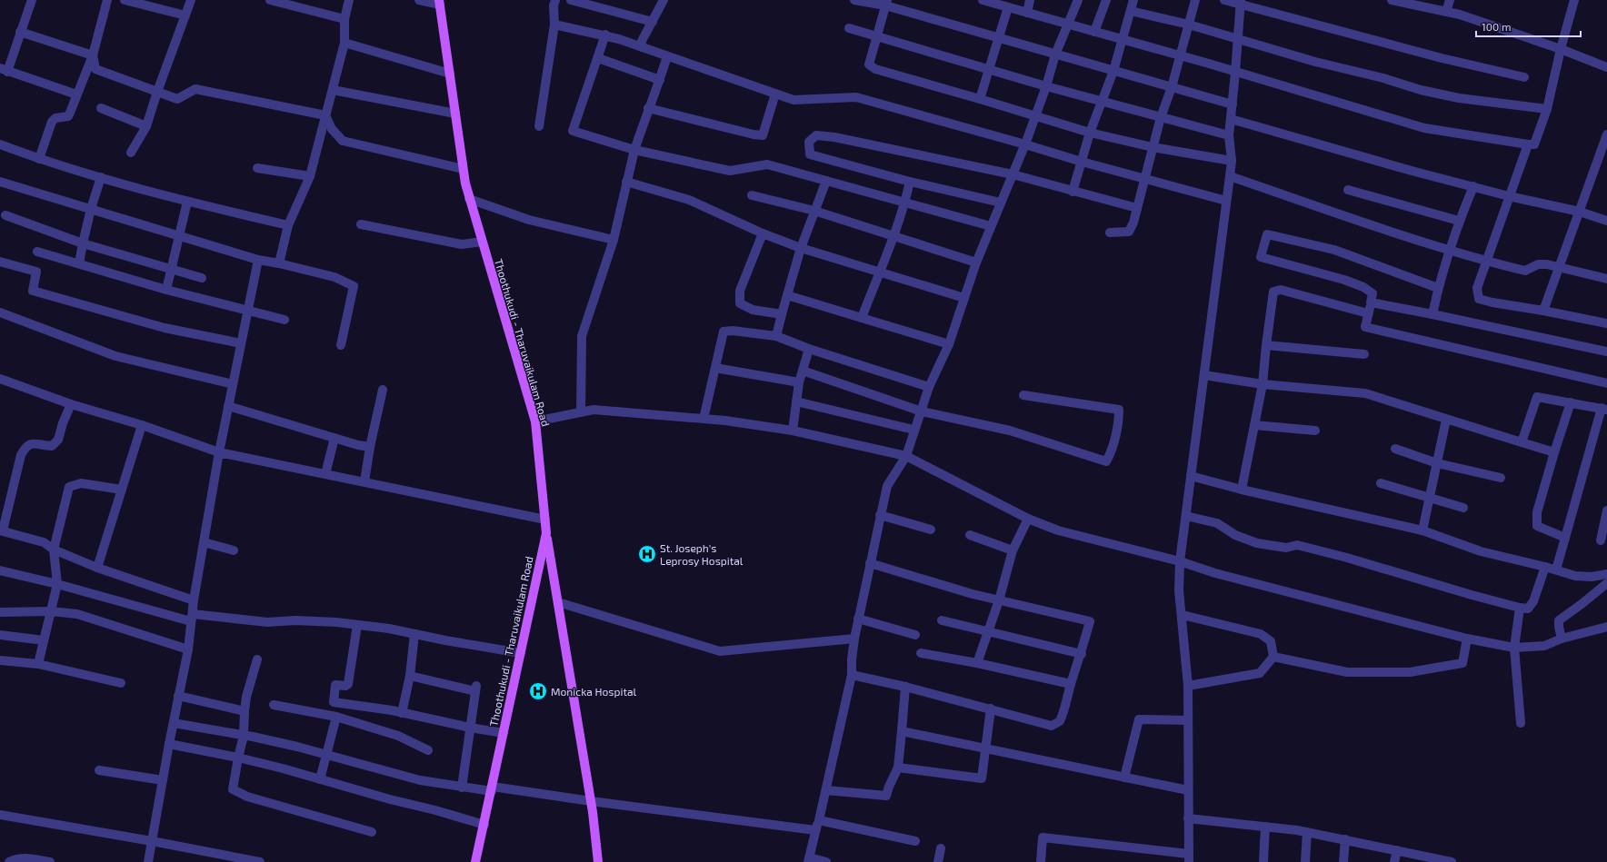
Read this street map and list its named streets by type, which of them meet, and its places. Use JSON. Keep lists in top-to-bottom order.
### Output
{
  "streets": {
    "main road": ["Thoothukudi - Tharuvaikulam Road"]
  },
  "places": {
    "hospital": ["St. Joseph's Leprosy Hospital", "Monicka Hospital"]
  },
  "scale_bar": "100 m"
}
